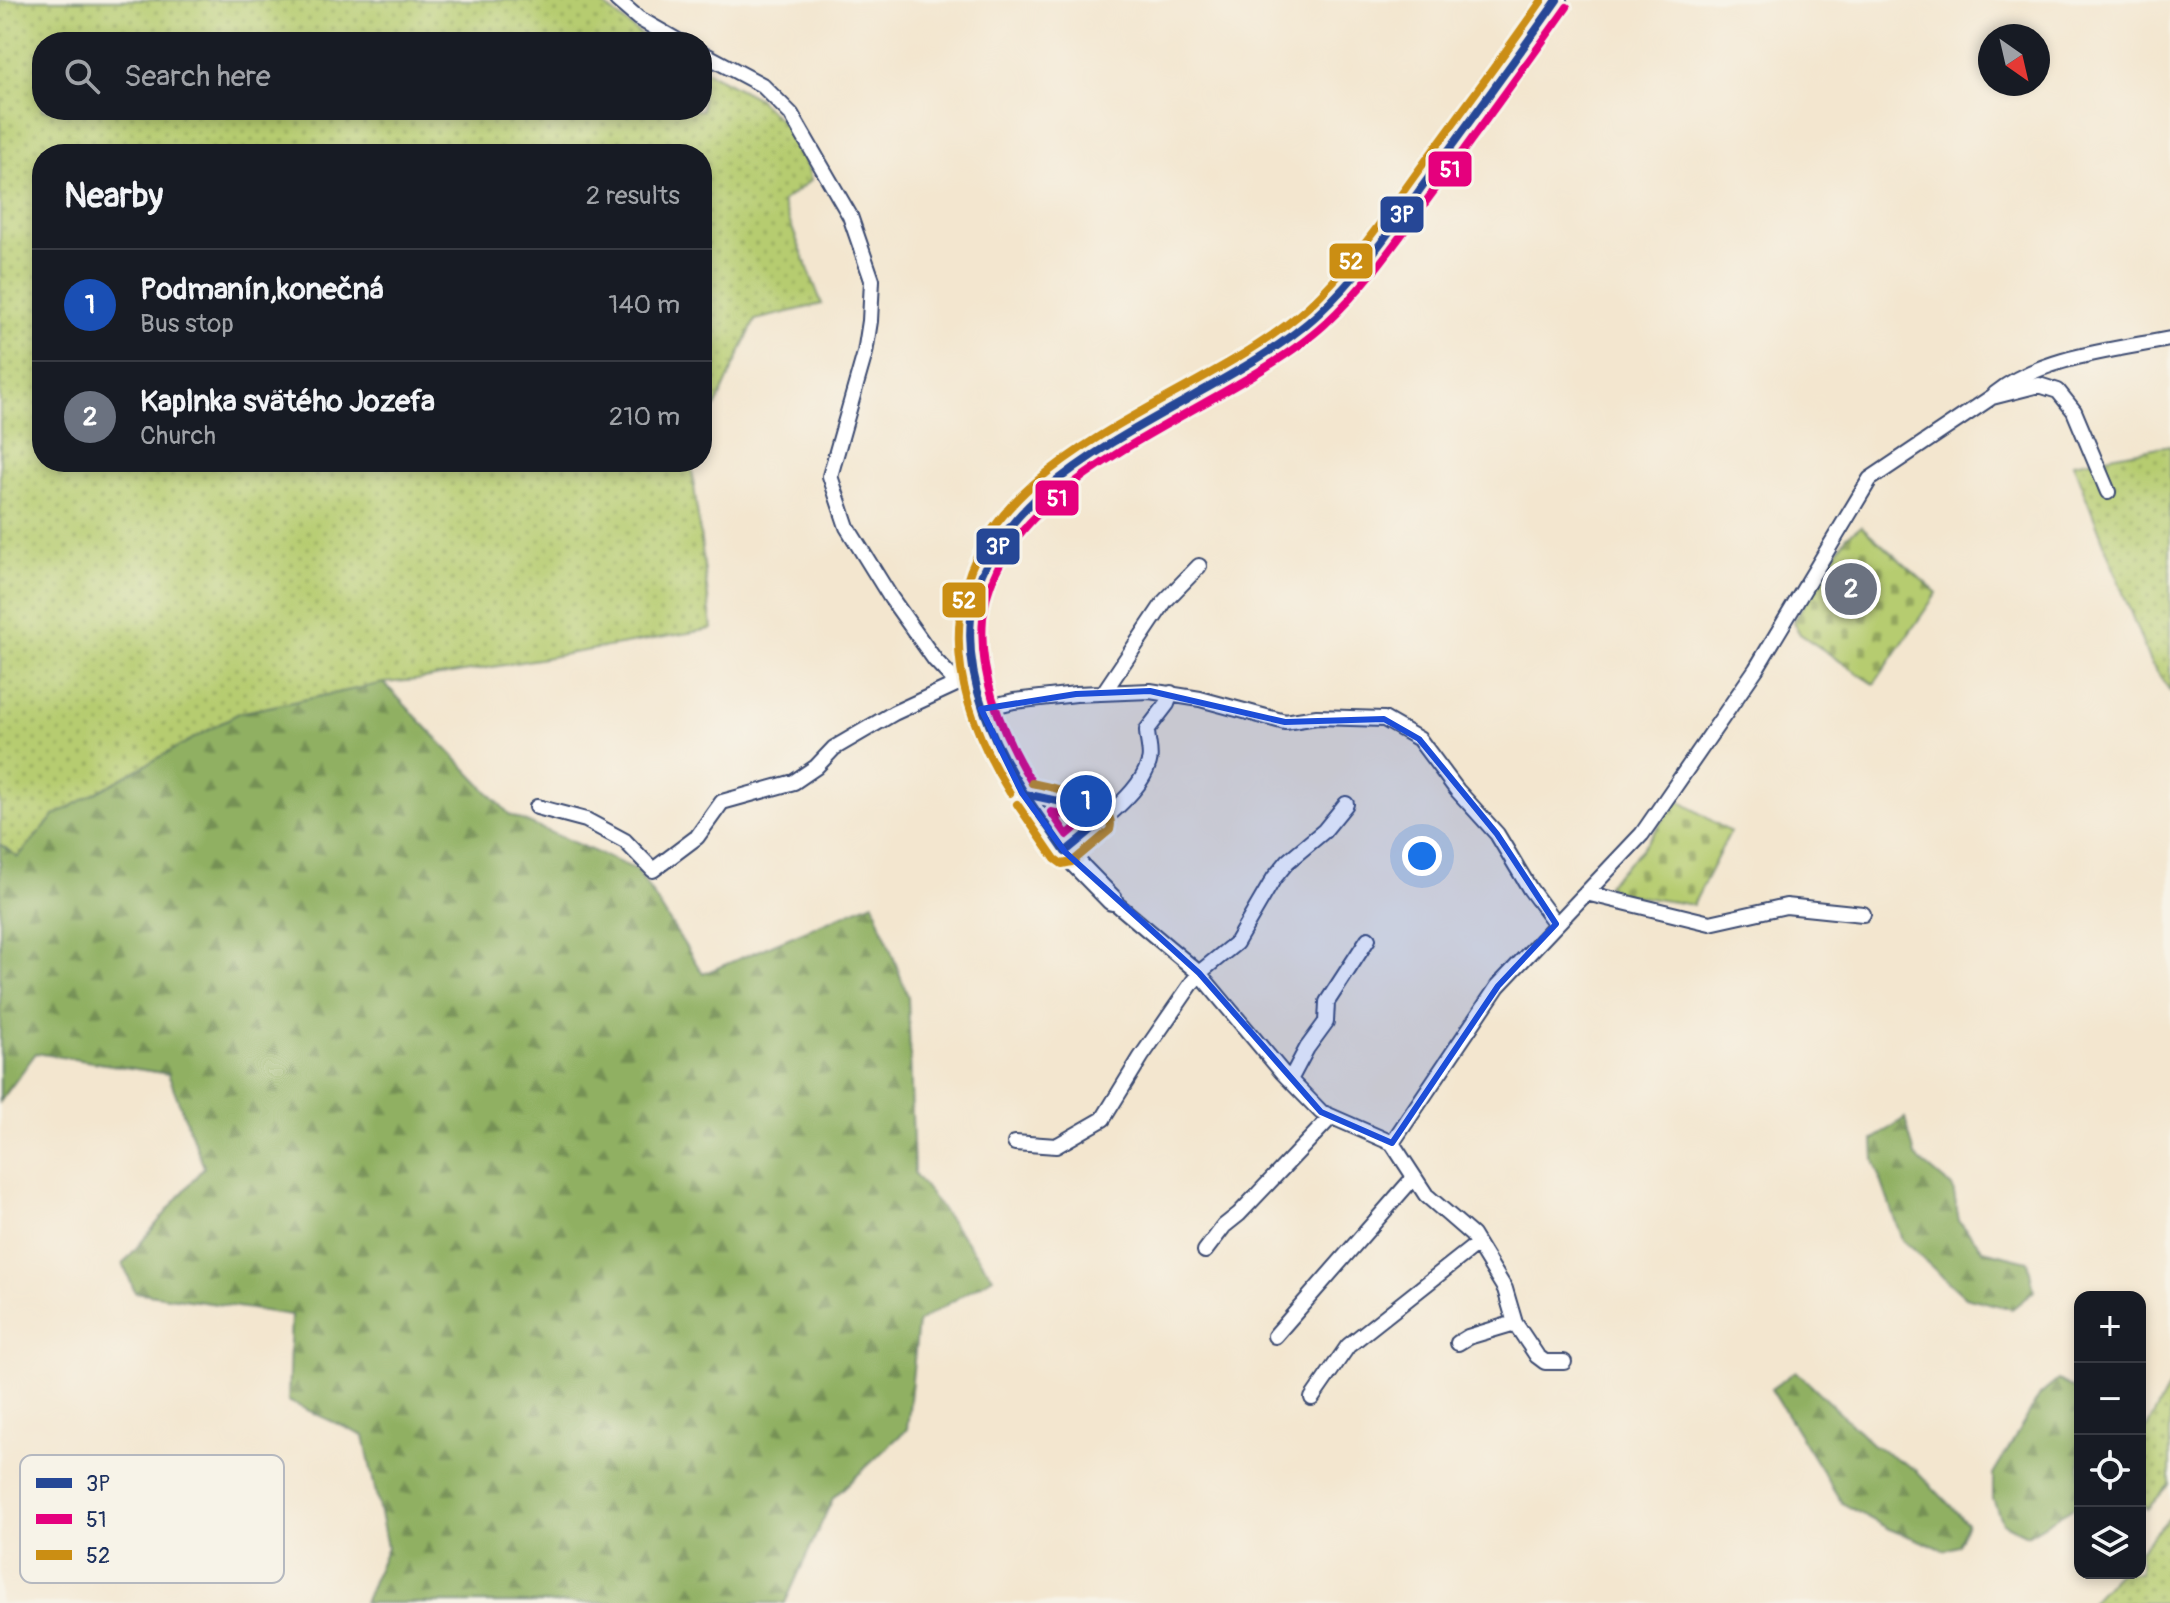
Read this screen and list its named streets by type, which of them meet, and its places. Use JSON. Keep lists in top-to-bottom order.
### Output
{
  "lines": ["transit line 3P", "transit line 52", "transit line 51"],
  "legend": ["3P", "51", "52"],
  "north": "bottom right",
  "page": {
    "search": "Search here",
    "heading": ["Nearby", "2 results"],
    "list": [
      {
        "mark": "1",
        "name": "Podmanín,konečná",
        "note": "Bus stop",
        "value": "140 m"
      },
      {
        "mark": "2",
        "name": "Kaplnka svätého Jozefa",
        "note": "Church",
        "value": "210 m"
      }
    ],
    "pins": ["2", "1"],
    "map_buttons": ["+", "−"]
  }
}
